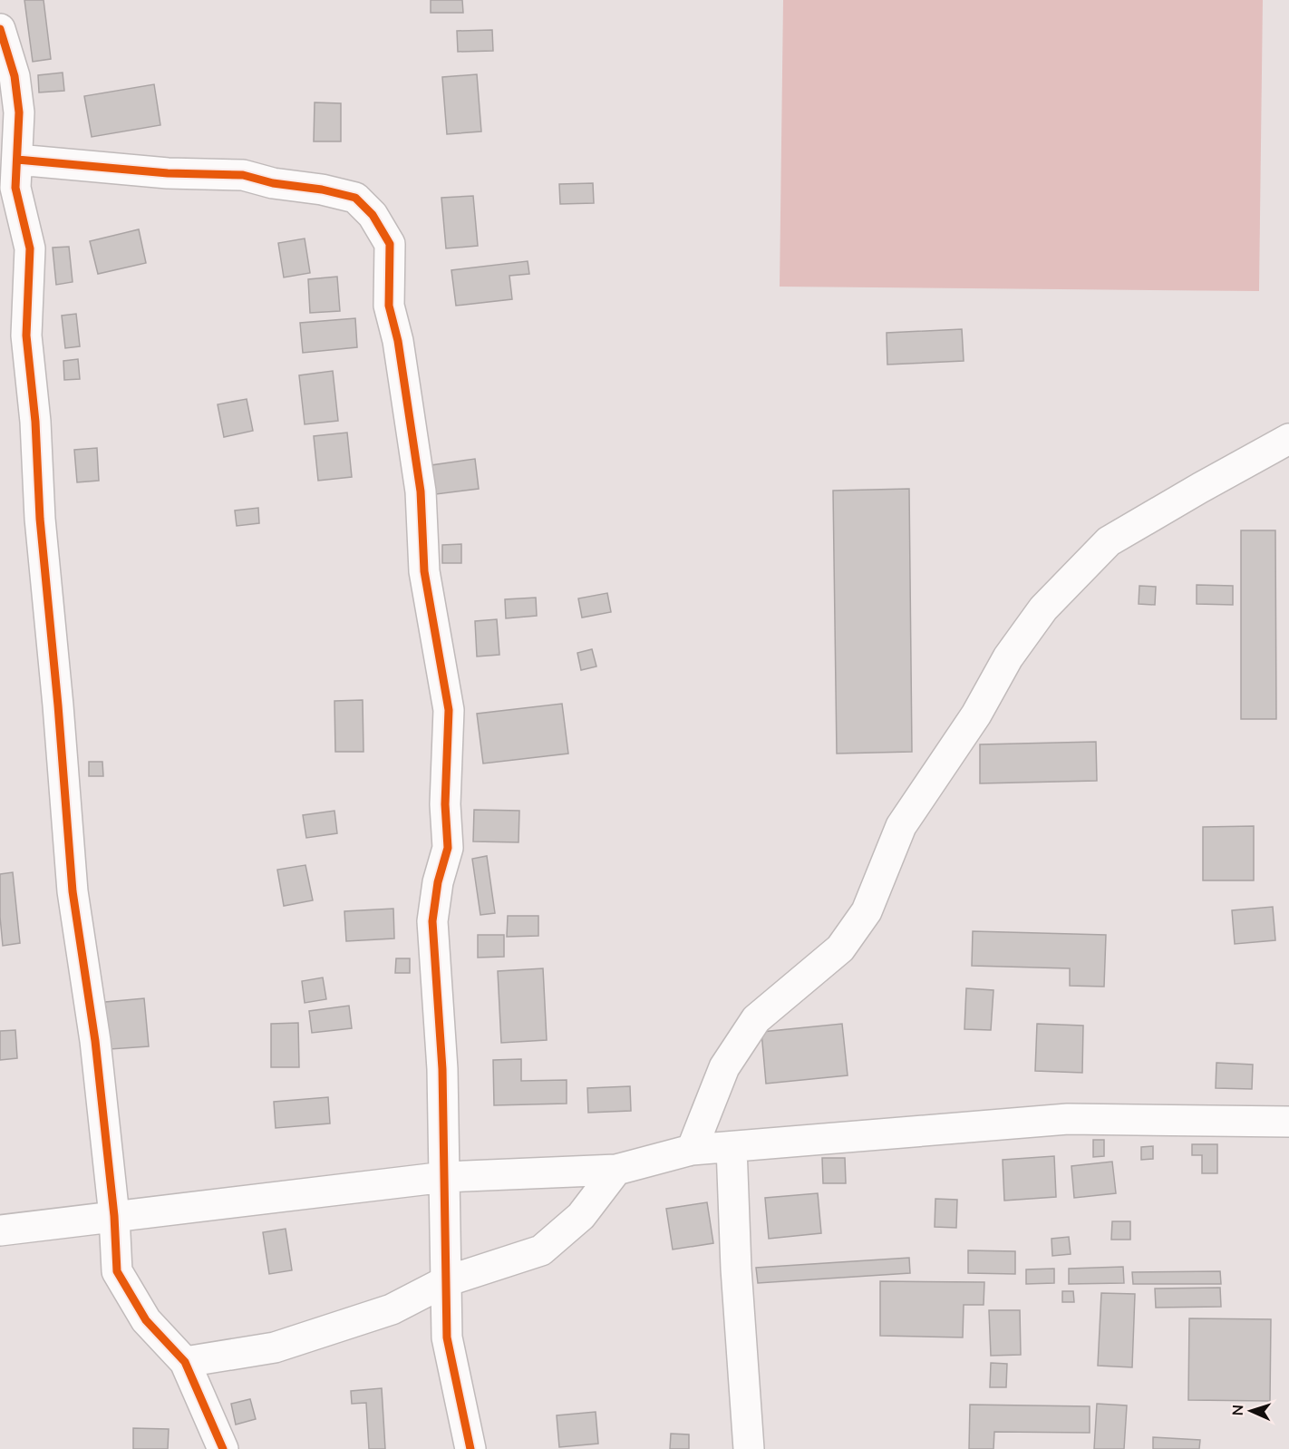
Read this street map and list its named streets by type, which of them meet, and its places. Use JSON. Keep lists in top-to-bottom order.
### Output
{
  "north": "left"
}
